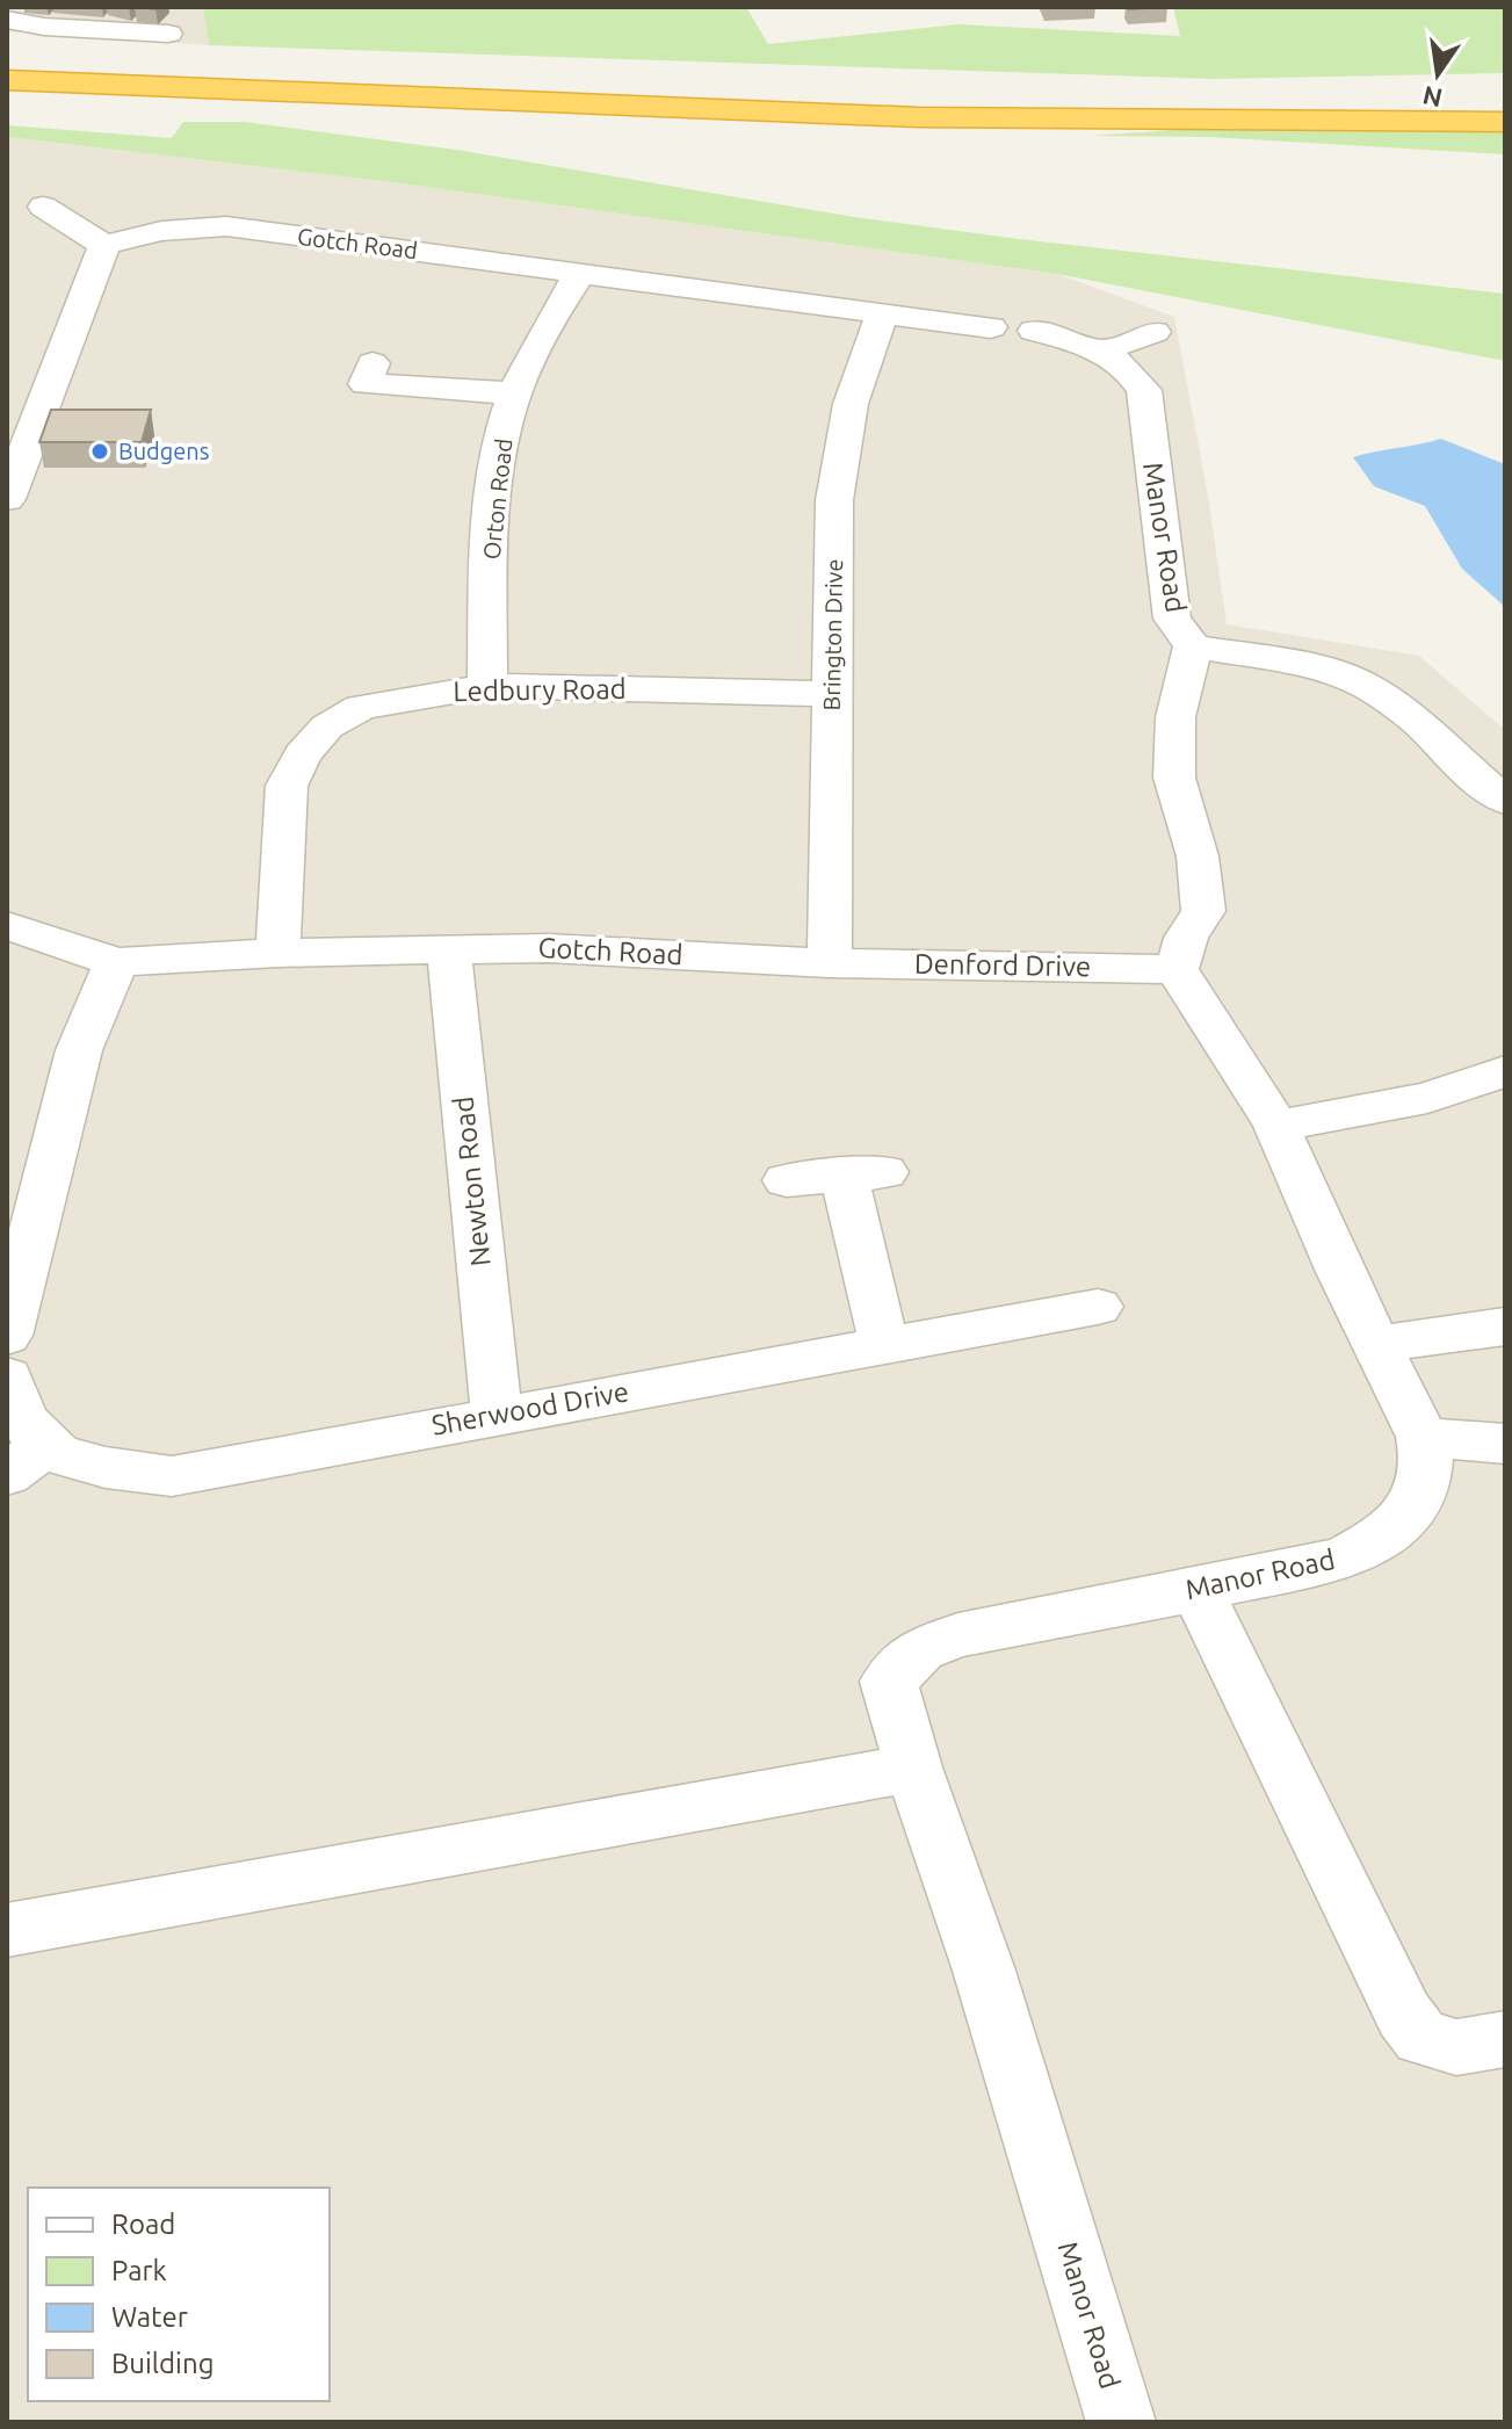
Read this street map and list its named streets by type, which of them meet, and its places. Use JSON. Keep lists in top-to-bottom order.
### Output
{
  "streets": {
    "street": [
      "Gotch Road",
      "Orton Road",
      "Manor Road",
      "Brington Drive",
      "Ledbury Road",
      "Denford Drive",
      "Newton Road",
      "Sherwood Drive"
    ]
  },
  "crossings": [
    ["Gotch Road", "Orton Road"],
    ["Gotch Road", "Brington Drive"],
    ["Gotch Road", "Ledbury Road"],
    ["Gotch Road", "Denford Drive"],
    ["Gotch Road", "Newton Road"],
    ["Orton Road", "Ledbury Road"],
    ["Manor Road", "Denford Drive"],
    ["Brington Drive", "Ledbury Road"],
    ["Brington Drive", "Denford Drive"],
    ["Newton Road", "Sherwood Drive"]
  ],
  "places": ["Budgens"],
  "legend": [
    "Road",
    "Park",
    "Water",
    "Building"
  ],
  "north": "bottom"
}
